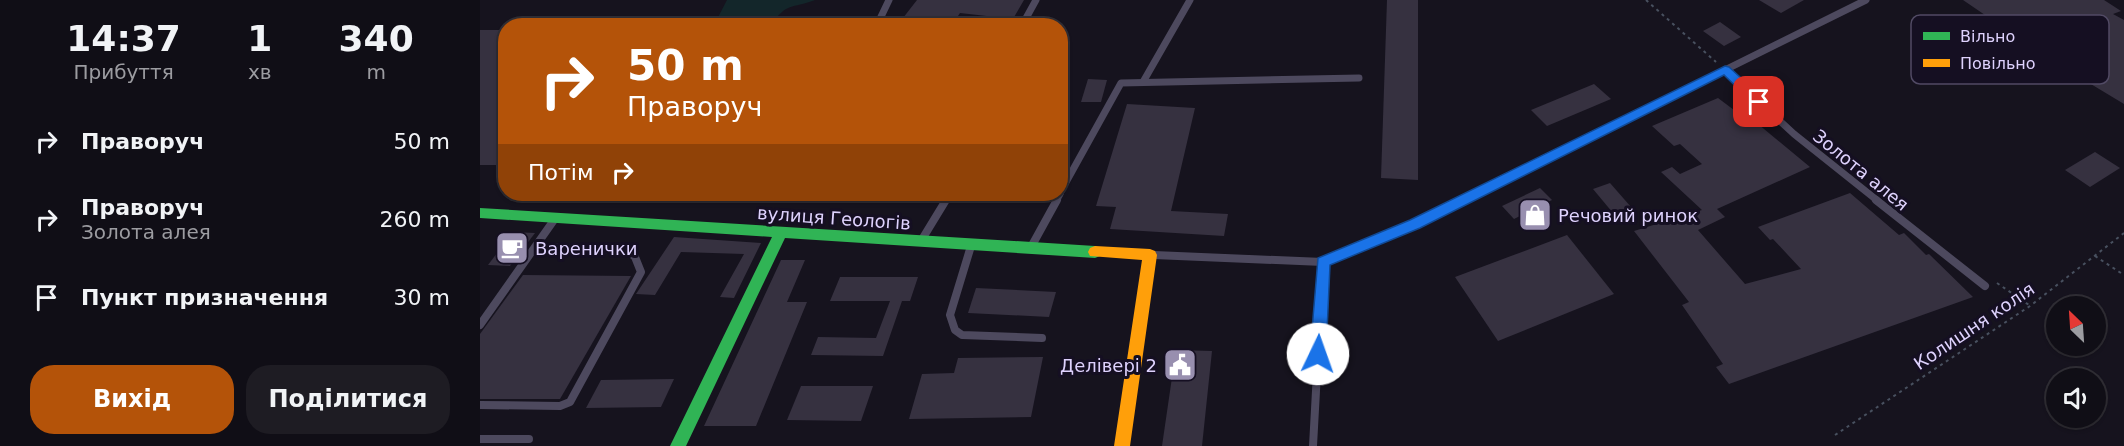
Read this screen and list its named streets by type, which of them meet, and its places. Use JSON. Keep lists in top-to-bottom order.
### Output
{
  "streets": {
    "street": ["вулиця Геологів"],
    "lane": ["Золота алея"],
    "path": ["Колишня колія"]
  },
  "places": {
    "shop": ["Речовий ринок"],
    "cafe": ["Варенички"],
    "public building": ["Делівері 2"]
  },
  "legend": ["Вільно", "Повільно"],
  "north": "top left",
  "page": {
    "eta": [
      "14:37",
      "Прибуття",
      "1",
      "хв",
      "340",
      "m"
    ],
    "turn": ["50 m", "Праворуч"],
    "list": [
      {
        "name": "Праворуч",
        "value": "50 m"
      },
      {
        "name": "Праворуч",
        "note": "Золота алея",
        "value": "260 m"
      },
      {
        "name": "Пункт призначення",
        "value": "30 m"
      }
    ],
    "then": "Потім",
    "buttons": ["Вихід", "Поділитися"]
  }
}
